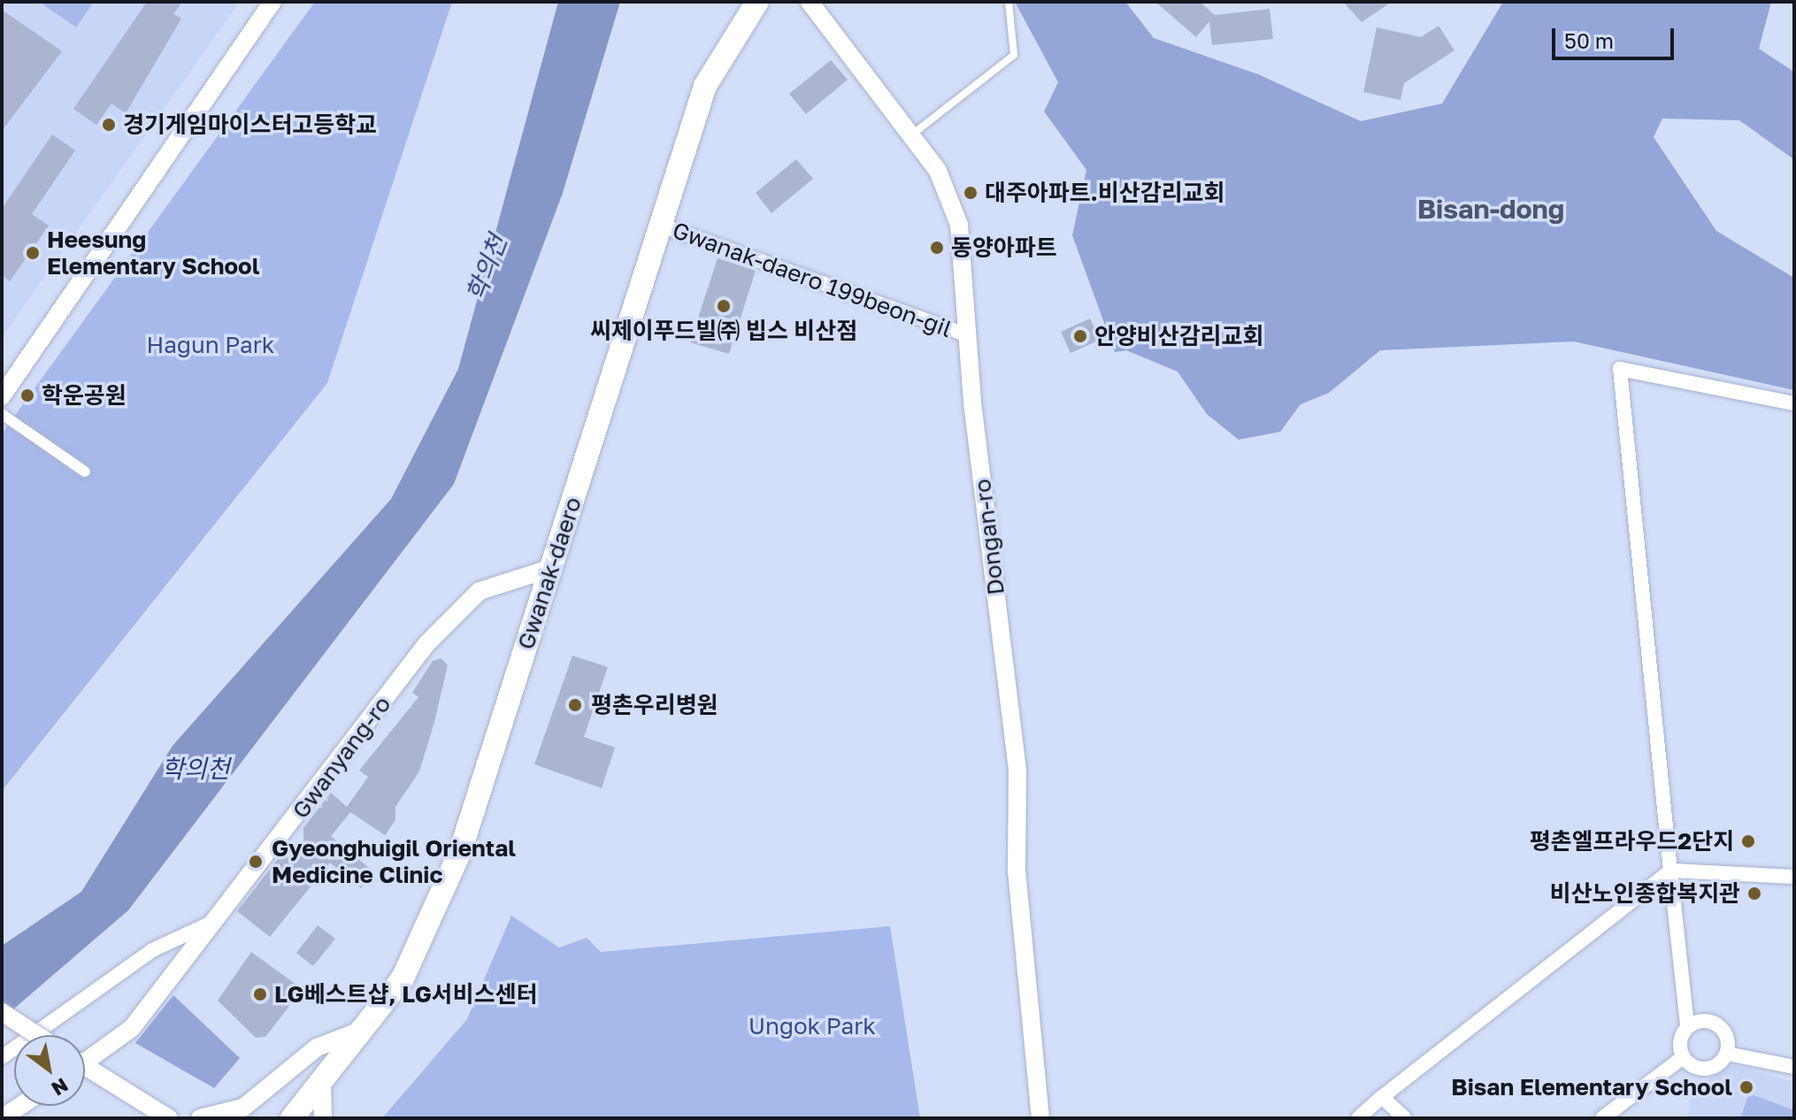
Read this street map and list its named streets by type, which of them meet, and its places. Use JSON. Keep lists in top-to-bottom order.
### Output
{
  "streets": {
    "main road": ["Gwanak-daero"],
    "street": ["Gwanak-daero 199beon-gil", "Dongan-ro", "Gwanyang-ro"]
  },
  "crossings": [
    ["Gwanak-daero 199beon-gil", "Dongan-ro"],
    ["Gwanak-daero 199beon-gil", "Gwanak-daero"],
    ["Gwanak-daero", "Gwanyang-ro"]
  ],
  "districts": ["Bisan-dong"],
  "water": ["학의천"],
  "parks": ["Hagun Park", "Ungok Park"],
  "places": [
    "경기게임마이스터고등학교",
    "대주아파트.비산감리교회",
    "동양아파트",
    "Heesung Elementary School",
    "씨제이푸드빌㈜ 빕스 비산점",
    "안양비산감리교회",
    "학운공원",
    "평촌우리병원",
    "평촌엘프라우드2단지",
    "Gyeonghuigil Oriental Medicine Clinic",
    "비산노인종합복지관",
    "LG베스트샵, LG서비스센터",
    "Bisan Elementary School"
  ],
  "scale_bar": "50 m",
  "north": "bottom right"
}
